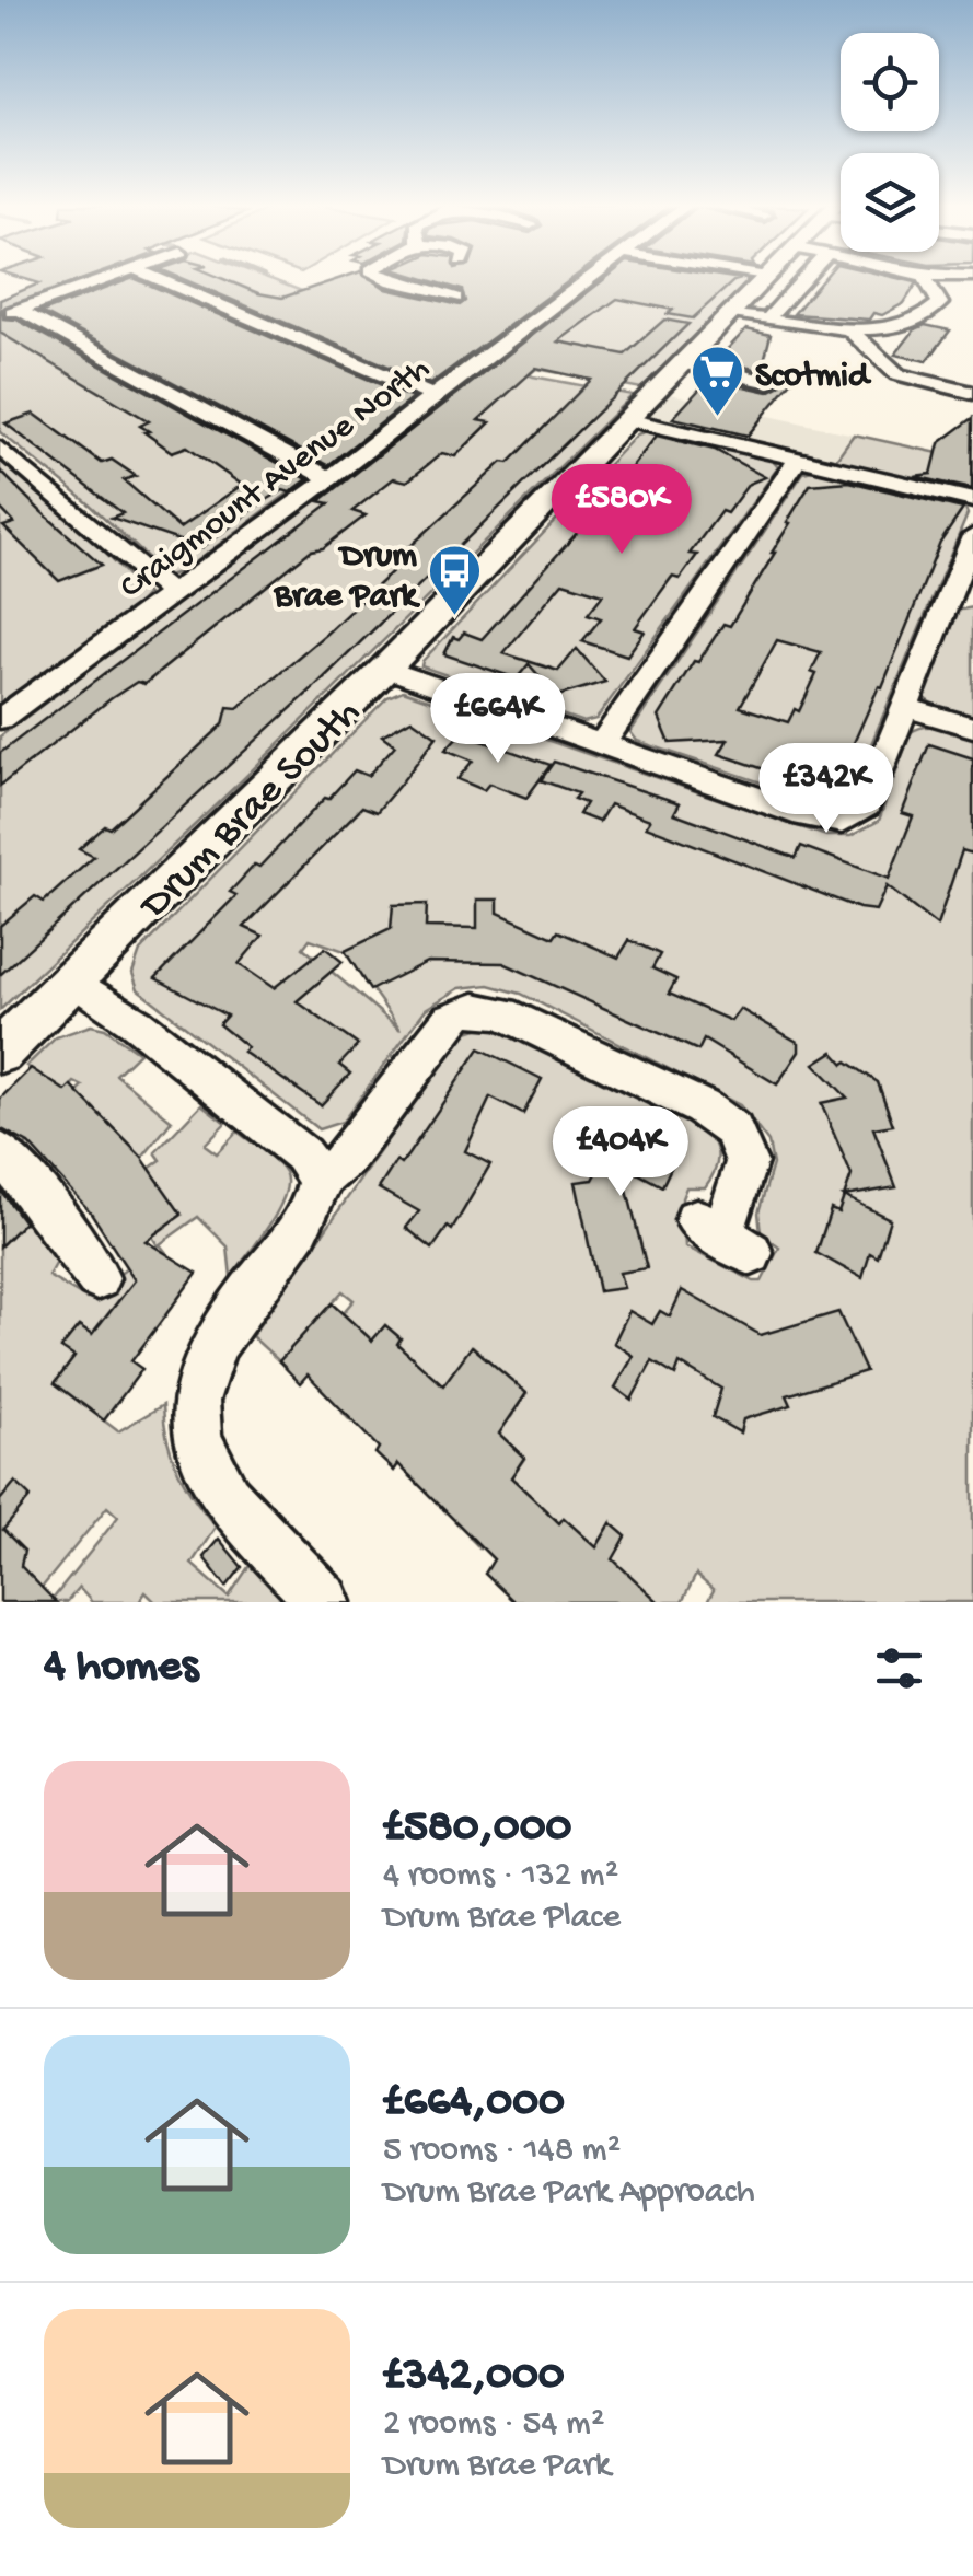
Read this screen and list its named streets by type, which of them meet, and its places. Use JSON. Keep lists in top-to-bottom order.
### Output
{
  "streets": {
    "main road": ["Drum Brae South"],
    "street": ["Craigmount Avenue North"]
  },
  "places": {
    "supermarket": ["Scotmid"],
    "bus stop": ["Drum Brae Park"]
  },
  "page": {
    "price": [
      "£580K",
      "£664K",
      "£342K",
      "£404K"
    ],
    "heading": "4 homes",
    "list": [
      {
        "name": "£580,000",
        "note": "4 rooms · 132 m² · Drum Brae Place"
      },
      {
        "name": "£664,000",
        "note": "5 rooms · 148 m² · Drum Brae Park Approach"
      },
      {
        "name": "£342,000",
        "note": "2 rooms · 54 m² · Drum Brae Park"
      }
    ]
  }
}
